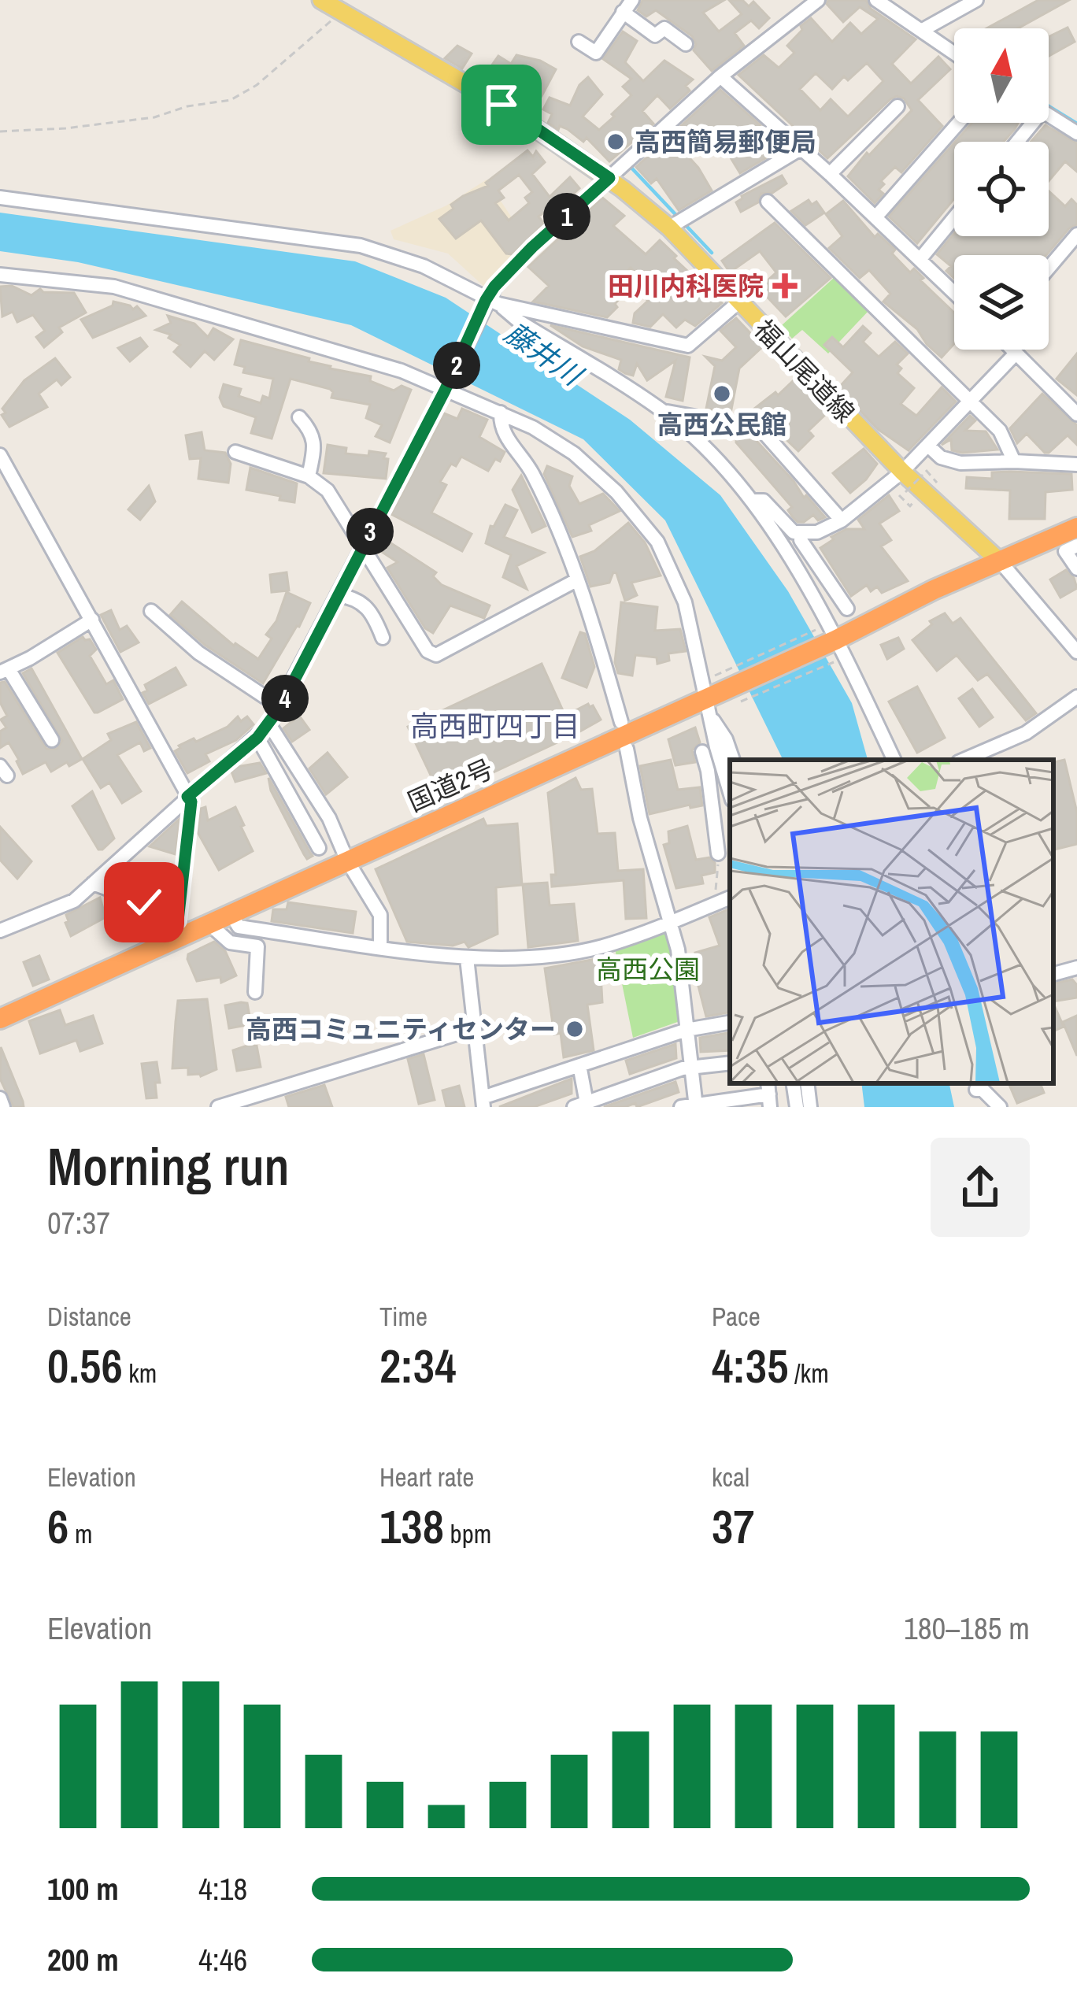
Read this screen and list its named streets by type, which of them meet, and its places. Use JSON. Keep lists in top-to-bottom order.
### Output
{
  "streets": {
    "highway": ["国道2号"],
    "main road": ["福山尾道線"]
  },
  "crossings": [
    ["福山尾道線", "国道2号"]
  ],
  "districts": ["高西町四丁目"],
  "water": ["藤井川"],
  "parks": ["高西公園"],
  "places": {
    "other": ["高西簡易郵便局", "高西公民館", "高西コミュニティセンター"],
    "health": ["田川内科医院"]
  },
  "north": "top",
  "page": {
    "pins": [
      "1",
      "2",
      "3",
      "4"
    ],
    "heading": ["Morning run", "07:37"],
    "stats": [
      ["Distance", "0.56 km"],
      ["Time", "2:34"],
      ["Pace", "4:35 /km"],
      ["Elevation", "6 m"],
      ["Heart rate", "138 bpm"],
      ["kcal", "37"]
    ],
    "chart": ["Elevation", "180–185 m"],
    "list": [
      {
        "name": "100 m",
        "note": "4:18"
      },
      {
        "name": "200 m",
        "note": "4:46"
      }
    ]
  }
}
